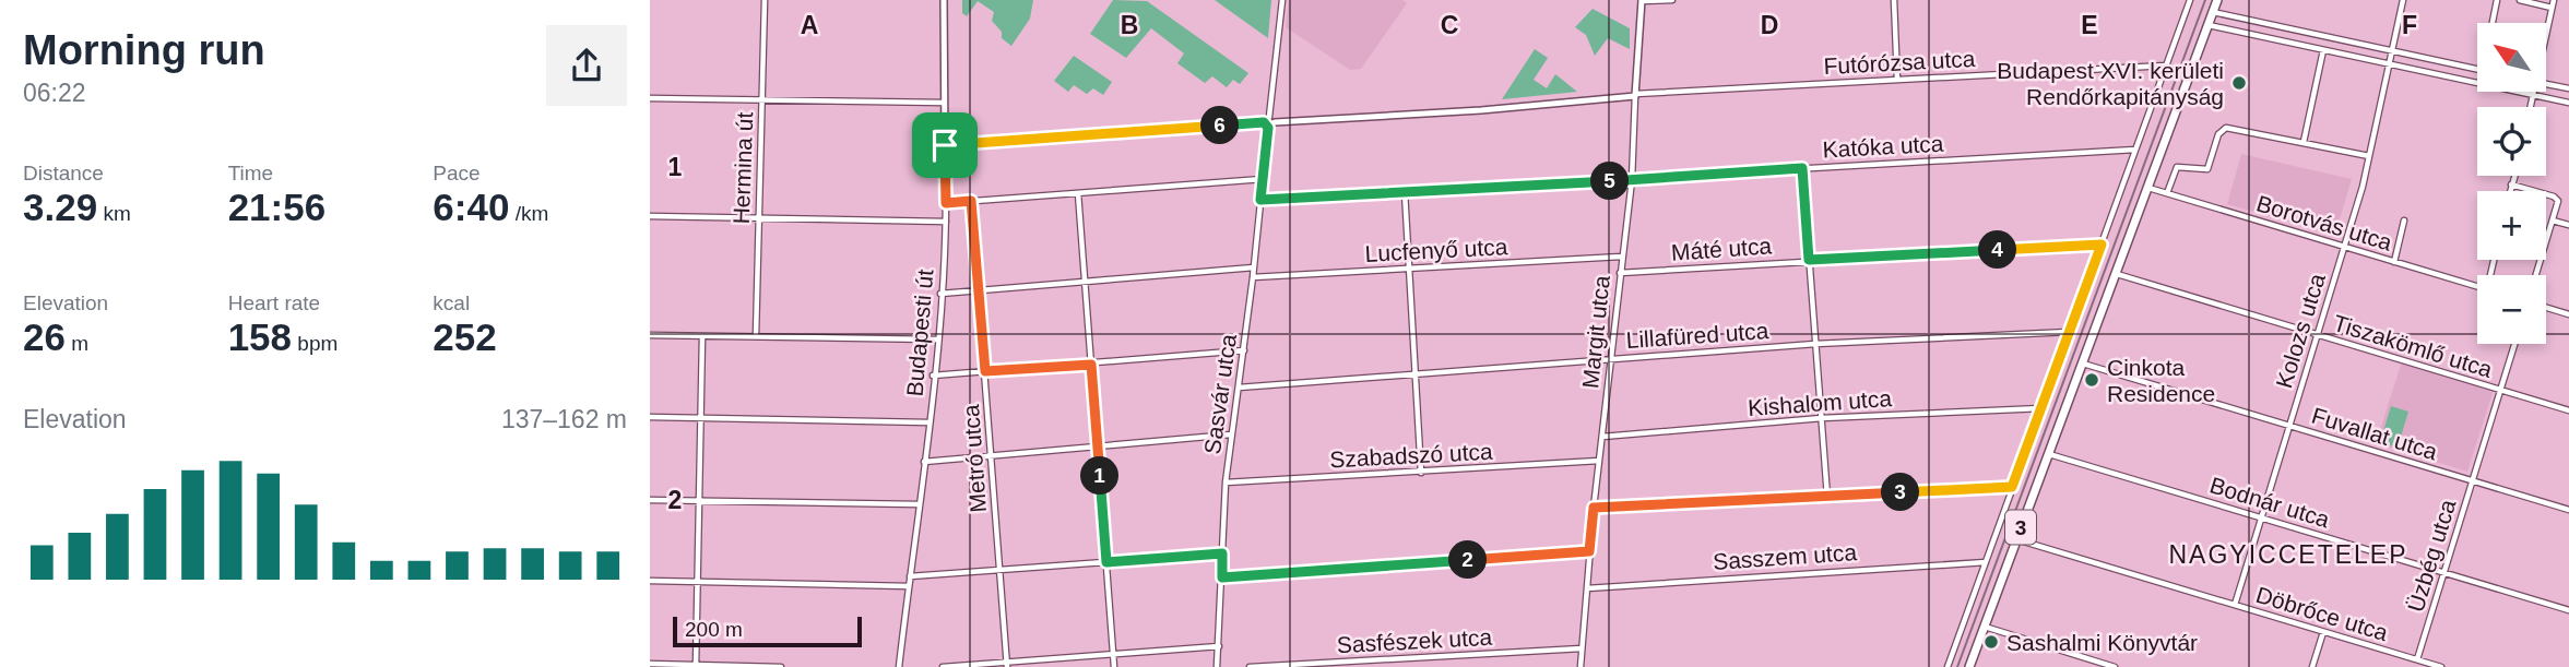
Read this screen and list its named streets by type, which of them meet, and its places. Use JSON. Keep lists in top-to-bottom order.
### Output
{
  "streets": {
    "main road": ["3"],
    "street": [
      "Futórózsa utca",
      "Katóka utca",
      "Hermina út",
      "Borotvás utca",
      "Máté utca",
      "Lucfenyő utca",
      "Kolozs utca",
      "Margit utca",
      "Budapesti út",
      "Lillafüred utca",
      "Tiszakömlő utca",
      "Sasvár utca",
      "Kishalom utca",
      "Fuvallat utca",
      "Szabadszó utca",
      "Metró utca",
      "Bodnár utca",
      "Üzbég utca",
      "Sasszem utca",
      "Döbrőce utca",
      "Sasfészek utca"
    ]
  },
  "crossings": [
    ["Futórózsa utca", "Margit utca"],
    ["Katóka utca", "Margit utca"],
    ["Katóka utca", "Sasvár utca"],
    ["Borotvás utca", "Kolozs utca"],
    ["Borotvás utca", "3"],
    ["Máté utca", "Margit utca"],
    ["Lucfenyő utca", "Margit utca"],
    ["Lucfenyő utca", "Sasvár utca"],
    ["Kolozs utca", "Tiszakömlő utca"],
    ["Kolozs utca", "Fuvallat utca"],
    ["Kolozs utca", "Bodnár utca"],
    ["Kolozs utca", "Döbrőce utca"],
    ["Margit utca", "Lillafüred utca"],
    ["Margit utca", "Kishalom utca"],
    ["Margit utca", "Szabadszó utca"],
    ["Margit utca", "Sasszem utca"],
    ["Margit utca", "Sasfészek utca"],
    ["Lillafüred utca", "Sasvár utca"],
    ["Tiszakömlő utca", "3"],
    ["Tiszakömlő utca", "Üzbég utca"],
    ["Sasvár utca", "Szabadszó utca"],
    ["Fuvallat utca", "3"],
    ["Fuvallat utca", "Üzbég utca"],
    ["Bodnár utca", "3"],
    ["Bodnár utca", "Üzbég utca"],
    ["3", "Döbrőce utca"],
    ["Üzbég utca", "Döbrőce utca"]
  ],
  "districts": ["NAGYICCETELEP"],
  "places": ["Budapest XVI. kerületi Rendőrkapitányság", "Cinkota Residence", "Sashalmi Könyvtár"],
  "scale_bar": "200 m",
  "north": "top left",
  "page": {
    "heading": ["Morning run", "06:22"],
    "map_buttons": ["+", "−"],
    "pins": [
      "6",
      "5",
      "4",
      "1",
      "3",
      "2"
    ],
    "stats": [
      ["Distance", "3.29 km"],
      ["Time", "21:56"],
      ["Pace", "6:40 /km"],
      ["Elevation", "26 m"],
      ["Heart rate", "158 bpm"],
      ["kcal", "252"]
    ],
    "chart": ["Elevation", "137–162 m"],
    "scale": "200 m"
  },
  "grid": {
    "columns": [
      "A",
      "B",
      "C",
      "D",
      "E",
      "F"
    ],
    "rows": ["1", "2"]
  }
}
